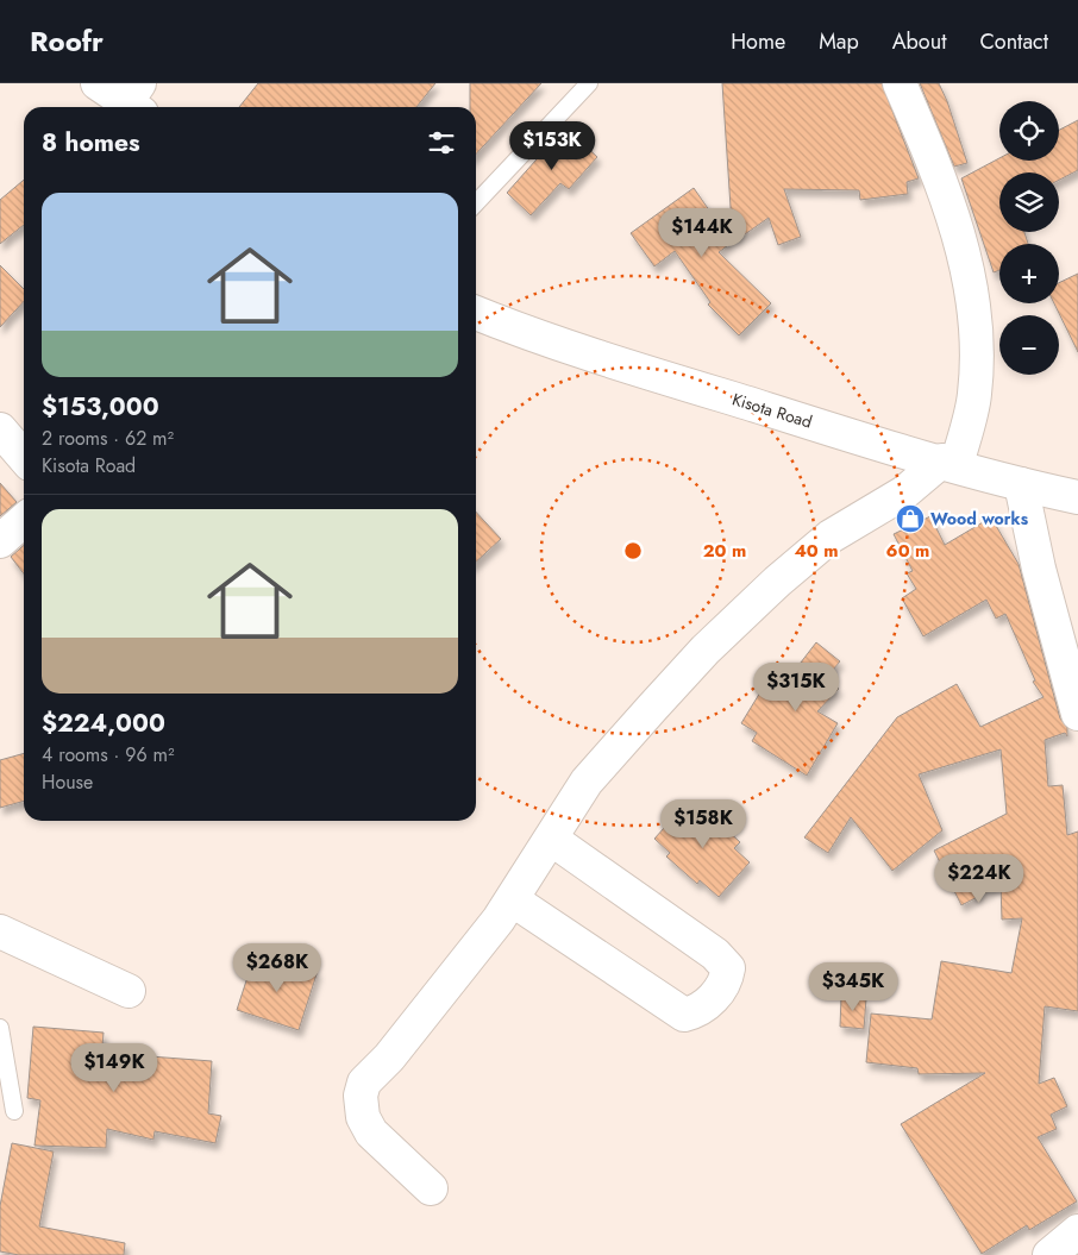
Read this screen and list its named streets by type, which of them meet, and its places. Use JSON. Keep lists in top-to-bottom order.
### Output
{
  "streets": {
    "street": ["Kisota Road"]
  },
  "places": {
    "shop": ["Wood works"]
  },
  "page": {
    "header": "Roofr",
    "nav": [
      "Home",
      "Map",
      "About",
      "Contact"
    ],
    "map_buttons": ["+", "−"],
    "heading": "8 homes",
    "price": [
      "$153K",
      "$144K",
      "$315K",
      "$158K",
      "$224K",
      "$268K",
      "$345K",
      "$149K"
    ],
    "list": [
      {
        "name": "$153,000",
        "note": "2 rooms · 62 m² · Kisota Road"
      },
      {
        "name": "$224,000",
        "note": "4 rooms · 96 m² · House"
      }
    ]
  },
  "rings": ["20 m", "40 m", "60 m"]
}
